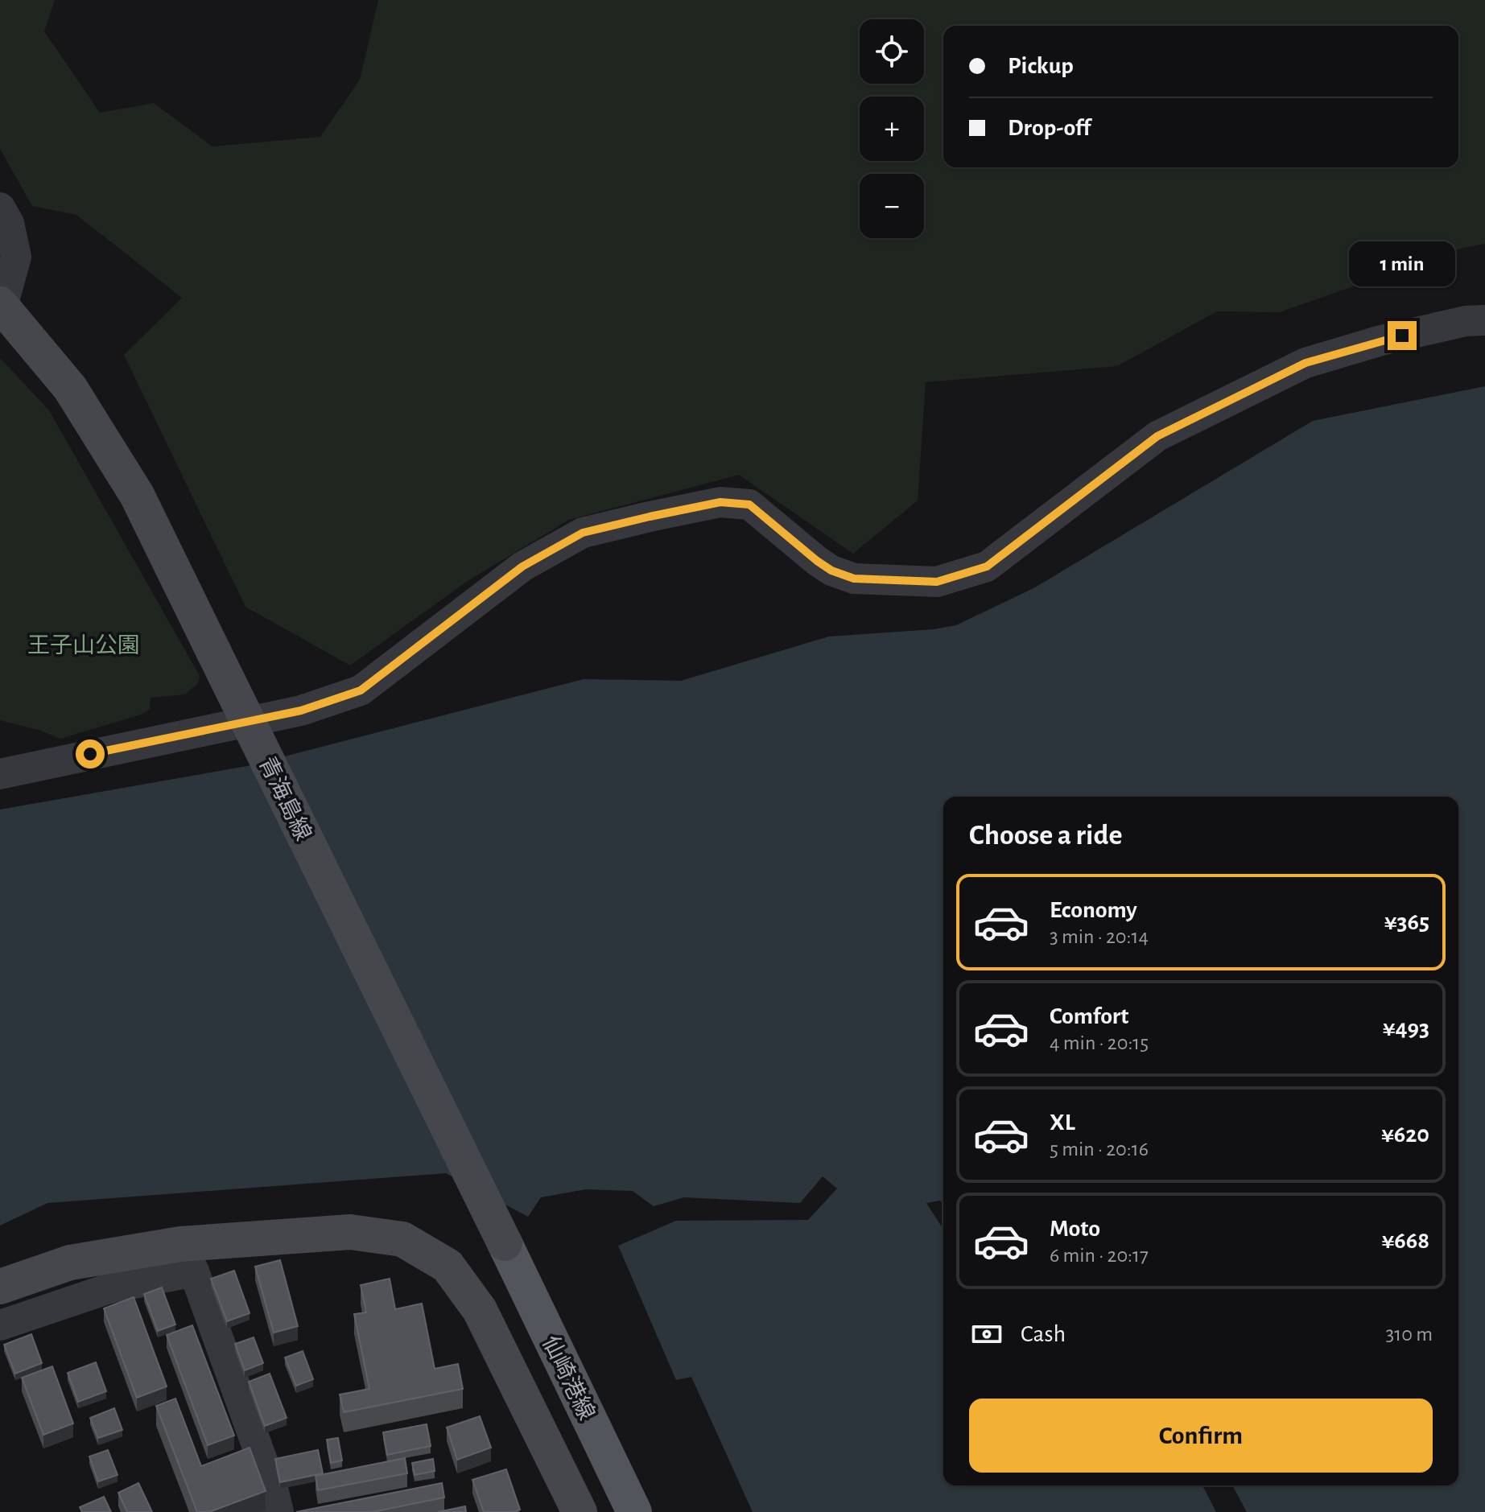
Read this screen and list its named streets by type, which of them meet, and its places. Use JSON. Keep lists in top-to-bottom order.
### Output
{
  "streets": {
    "main road": ["青海島線", "仙崎港線"]
  },
  "crossings": [
    ["青海島線", "仙崎港線"]
  ],
  "parks": ["王子山公園"],
  "page": {
    "map_buttons": ["+", "−"],
    "banner": ["Pickup", "Drop-off"],
    "bubble": "1 min",
    "heading": "Choose a ride",
    "list": [
      {
        "name": "Economy",
        "note": "3 min · 20:14",
        "value": "¥365"
      },
      {
        "name": "Comfort",
        "note": "4 min · 20:15",
        "value": "¥493"
      },
      {
        "name": "XL",
        "note": "5 min · 20:16",
        "value": "¥620"
      },
      {
        "name": "Moto",
        "note": "6 min · 20:17",
        "value": "¥668"
      }
    ],
    "pay": ["Cash", "310 m"],
    "buttons": "Confirm"
  }
}
